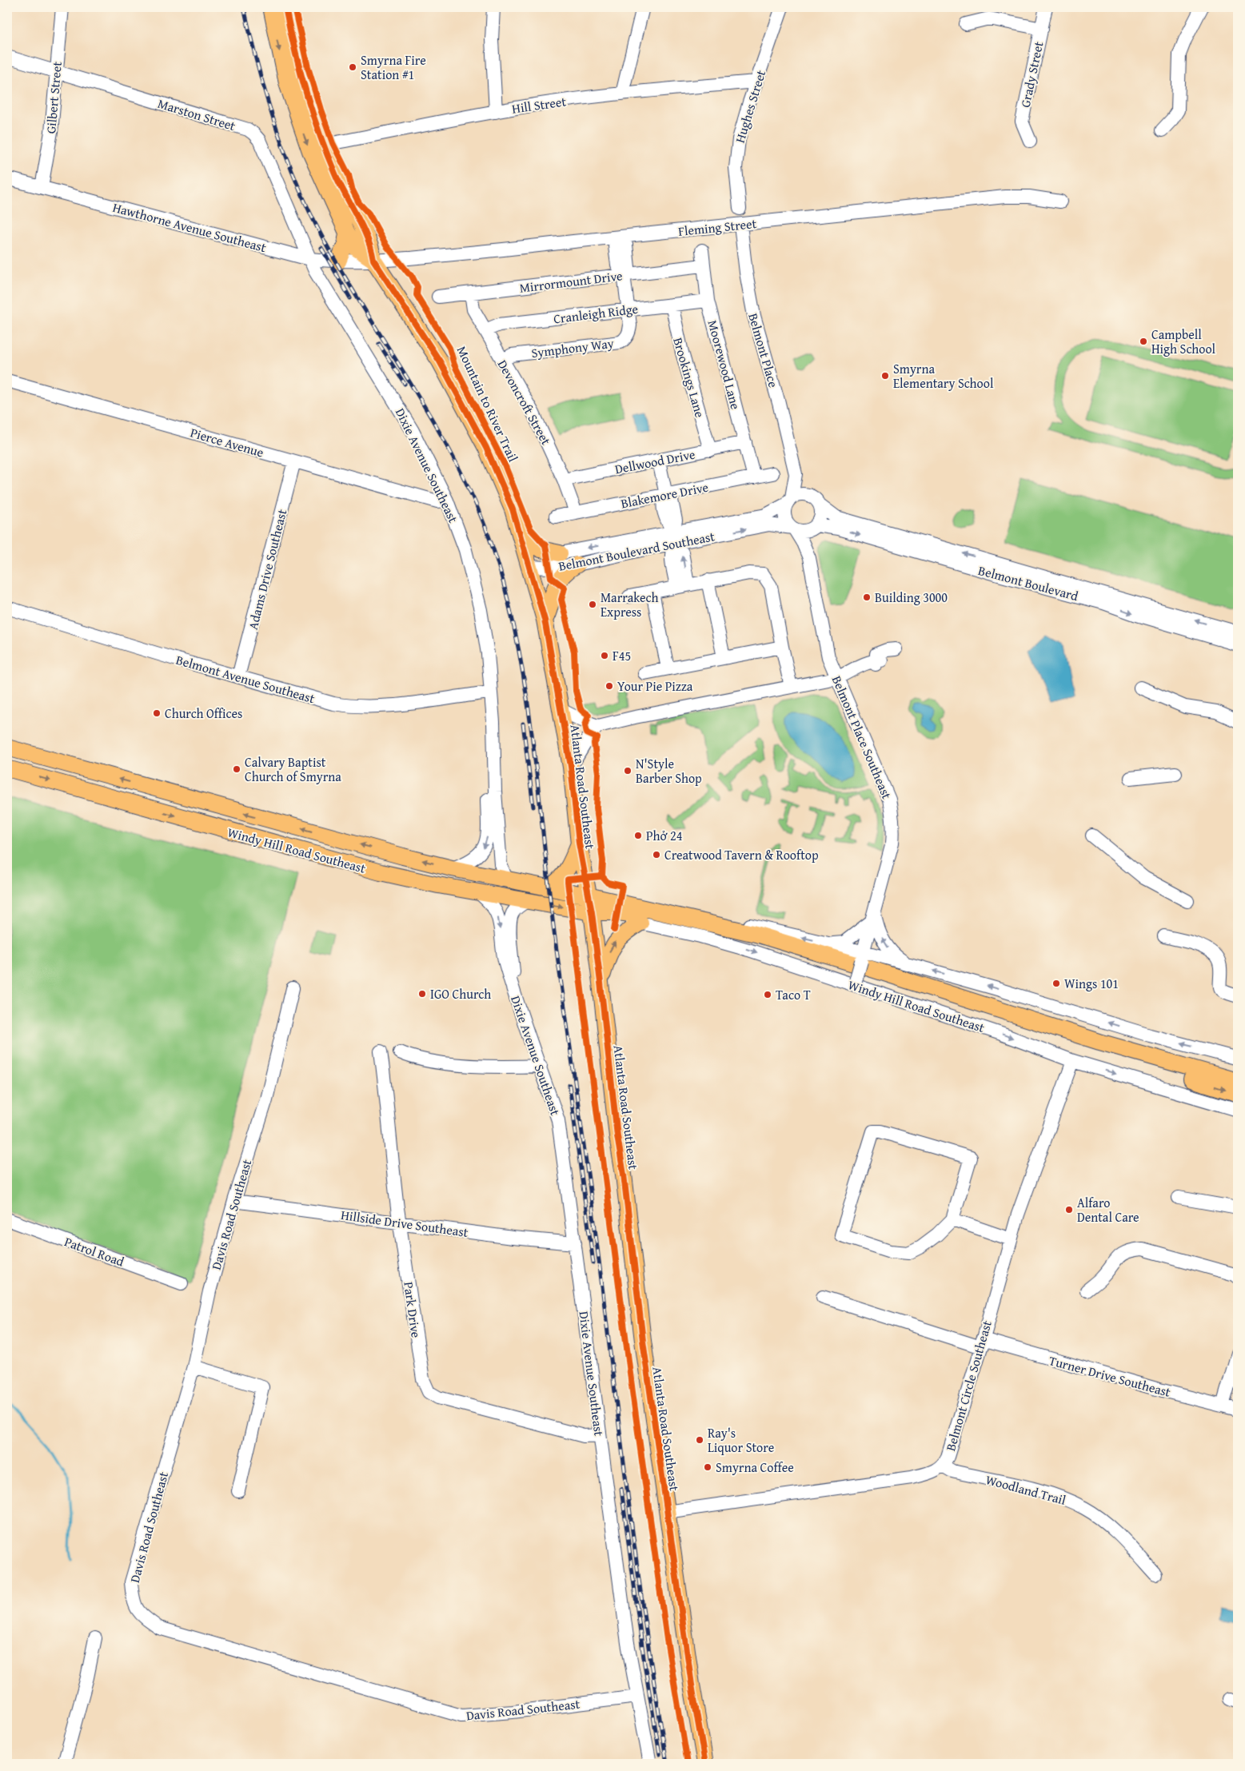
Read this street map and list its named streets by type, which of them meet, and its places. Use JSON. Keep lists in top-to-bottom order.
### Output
{
  "streets": {
    "main road": ["Atlanta Road Southeast", "Windy Hill Road Southeast"],
    "street": [
      "Grady Street",
      "Gilbert Street",
      "Hill Street",
      "Hughes Street",
      "Marston Street",
      "Hawthorne Avenue Southeast",
      "Fleming Street",
      "Mirrormount Drive",
      "Cranleigh Ridge",
      "Symphony Way",
      "Belmont Place",
      "Moorewood Lane",
      "Brookings Lane",
      "Devoncroft Street",
      "Pierce Avenue",
      "Dellwood Drive",
      "Dixie Avenue Southeast",
      "Blakemore Drive",
      "Belmont Boulevard Southeast",
      "Adams Drive Southeast",
      "Belmont Boulevard",
      "Belmont Avenue Southeast",
      "Belmont Place Southeast",
      "Davis Road Southeast",
      "Hillside Drive Southeast",
      "Patrol Road",
      "Park Drive",
      "Turner Drive Southeast",
      "Belmont Circle Southeast",
      "Woodland Trail"
    ],
    "cycle path": ["Mountain to River Trail"]
  },
  "crossings": [
    ["Gilbert Street", "Marston Street"],
    ["Gilbert Street", "Hawthorne Avenue Southeast"],
    ["Hill Street", "Hughes Street"],
    ["Hill Street", "Atlanta Road Southeast"],
    ["Marston Street", "Hawthorne Avenue Southeast"],
    ["Marston Street", "Dixie Avenue Southeast"],
    ["Hawthorne Avenue Southeast", "Fleming Street"],
    ["Hawthorne Avenue Southeast", "Dixie Avenue Southeast"],
    ["Hawthorne Avenue Southeast", "Atlanta Road Southeast"],
    ["Fleming Street", "Symphony Way"],
    ["Fleming Street", "Belmont Place"],
    ["Fleming Street", "Atlanta Road Southeast"],
    ["Mirrormount Drive", "Symphony Way"],
    ["Mirrormount Drive", "Moorewood Lane"],
    ["Mirrormount Drive", "Devoncroft Street"],
    ["Cranleigh Ridge", "Symphony Way"],
    ["Cranleigh Ridge", "Moorewood Lane"],
    ["Cranleigh Ridge", "Brookings Lane"],
    ["Cranleigh Ridge", "Devoncroft Street"],
    ["Symphony Way", "Devoncroft Street"],
    ["Belmont Place", "Belmont Boulevard Southeast"],
    ["Belmont Place", "Belmont Boulevard"],
    ["Belmont Place", "Belmont Place Southeast"],
    ["Moorewood Lane", "Dellwood Drive"],
    ["Moorewood Lane", "Blakemore Drive"],
    ["Brookings Lane", "Dellwood Drive"],
    ["Devoncroft Street", "Dellwood Drive"],
    ["Devoncroft Street", "Blakemore Drive"],
    ["Pierce Avenue", "Dixie Avenue Southeast"],
    ["Pierce Avenue", "Adams Drive Southeast"],
    ["Dixie Avenue Southeast", "Belmont Avenue Southeast"],
    ["Dixie Avenue Southeast", "Windy Hill Road Southeast"],
    ["Dixie Avenue Southeast", "Davis Road Southeast"],
    ["Dixie Avenue Southeast", "Hillside Drive Southeast"],
    ["Dixie Avenue Southeast", "Park Drive"],
    ["Belmont Boulevard Southeast", "Belmont Boulevard"],
    ["Belmont Boulevard Southeast", "Belmont Place Southeast"],
    ["Belmont Boulevard Southeast", "Atlanta Road Southeast"],
    ["Adams Drive Southeast", "Belmont Avenue Southeast"],
    ["Belmont Boulevard", "Belmont Place Southeast"],
    ["Belmont Place Southeast", "Windy Hill Road Southeast"],
    ["Atlanta Road Southeast", "Windy Hill Road Southeast"],
    ["Atlanta Road Southeast", "Belmont Circle Southeast"],
    ["Windy Hill Road Southeast", "Belmont Circle Southeast"],
    ["Davis Road Southeast", "Hillside Drive Southeast"],
    ["Hillside Drive Southeast", "Park Drive"],
    ["Turner Drive Southeast", "Belmont Circle Southeast"],
    ["Belmont Circle Southeast", "Woodland Trail"]
  ],
  "places": [
    "Smyrna Fire Station #1",
    "Campbell High School",
    "Smyrna Elementary School",
    "Building 3000",
    "Marrakech Express",
    "F45",
    "Your Pie Pizza",
    "Church Offices",
    "Calvary Baptist Church of Smyrna",
    "N'Style Barber Shop",
    "Phở 24",
    "Creatwood Tavern & Rooftop",
    "Wings 101",
    "IGO Church",
    "Taco T",
    "Alfaro Dental Care",
    "Ray's Liquor Store",
    "Smyrna Coffee"
  ]
}
